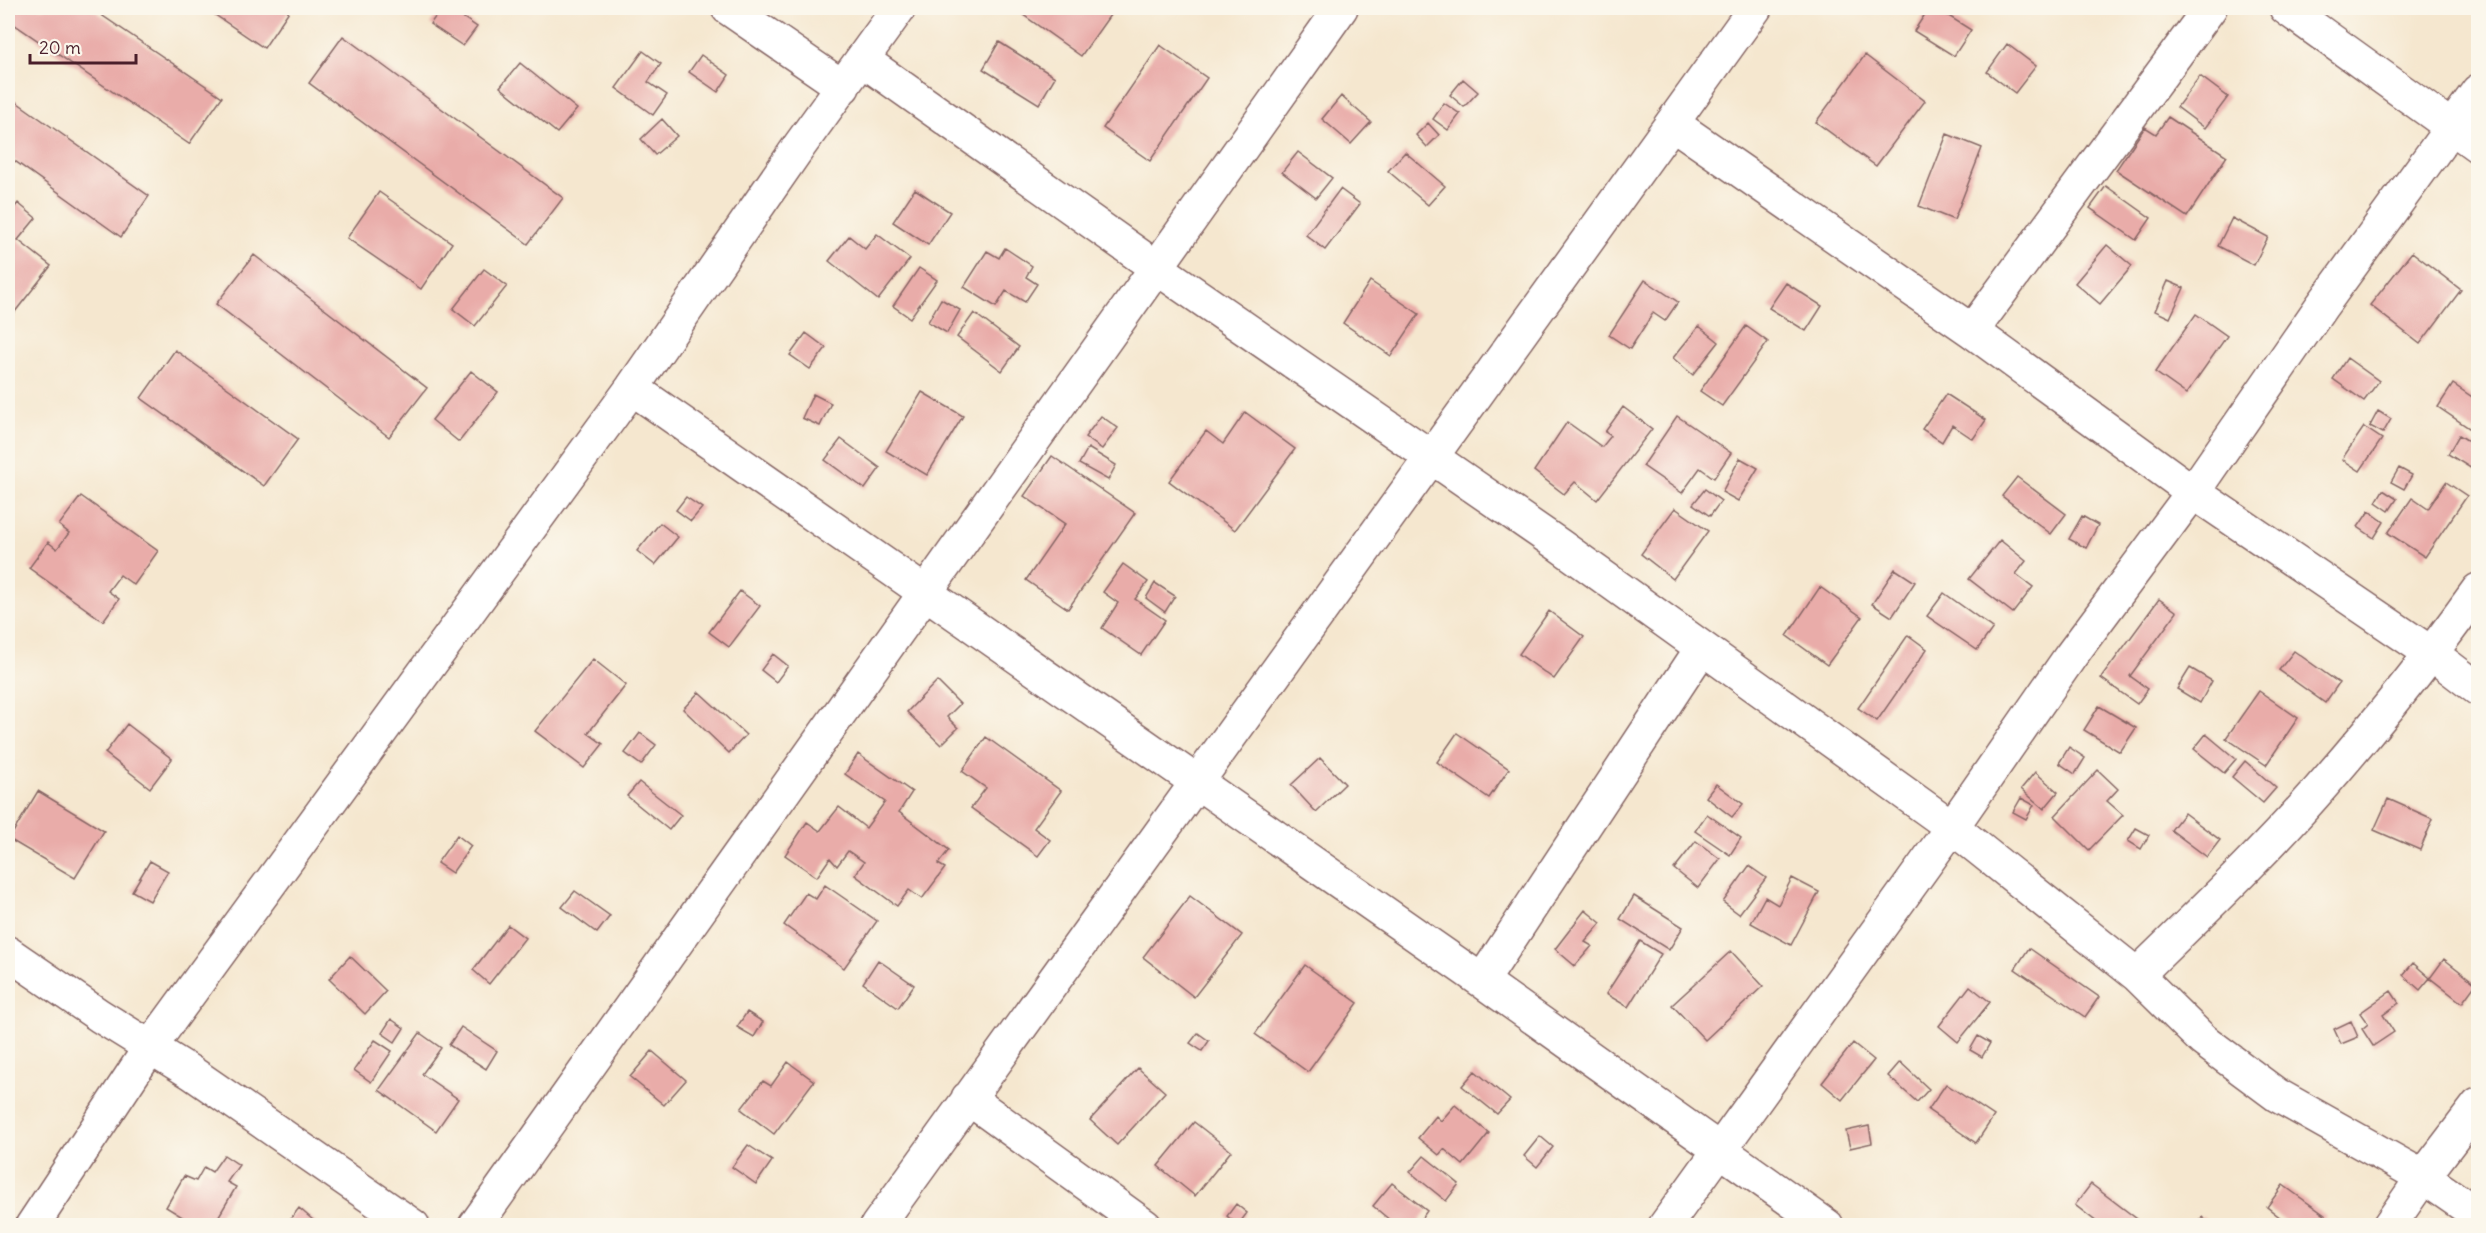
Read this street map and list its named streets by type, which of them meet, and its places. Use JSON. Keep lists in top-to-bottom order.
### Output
{
  "scale_bar": "20 m"
}
